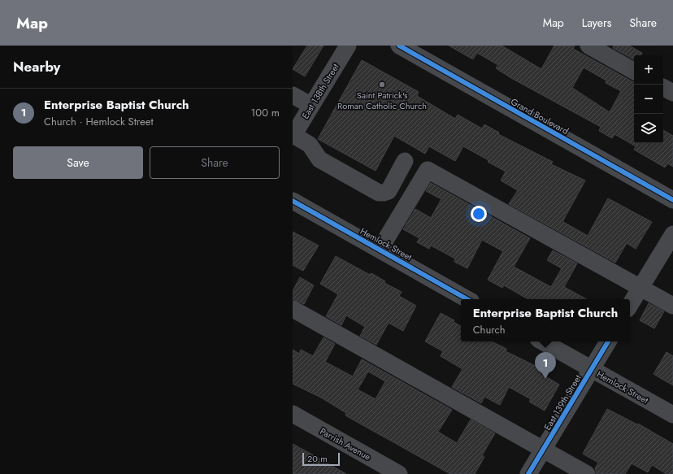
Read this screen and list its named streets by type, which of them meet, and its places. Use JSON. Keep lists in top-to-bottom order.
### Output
{
  "streets": {
    "street": [
      "East 138th Street",
      "Grand Boulevard",
      "Hemlock Street",
      "East 139th Street",
      "Parrish Avenue"
    ]
  },
  "crossings": [
    ["Hemlock Street", "East 139th Street"]
  ],
  "places": ["Saint Patrick's Roman Catholic Church"],
  "scale_bar": "20 m",
  "page": {
    "header": "Map",
    "nav": ["Map", "Layers", "Share"],
    "heading": "Nearby",
    "map_buttons": ["+", "−"],
    "list": [
      {
        "mark": "1",
        "name": "Enterprise Baptist Church",
        "note": "Church · Hemlock Street",
        "value": "100 m"
      }
    ],
    "buttons": ["Save", "Share"],
    "popup": ["Enterprise Baptist Church", "Church"],
    "pins": "1",
    "scale": "20 m"
  }
}
